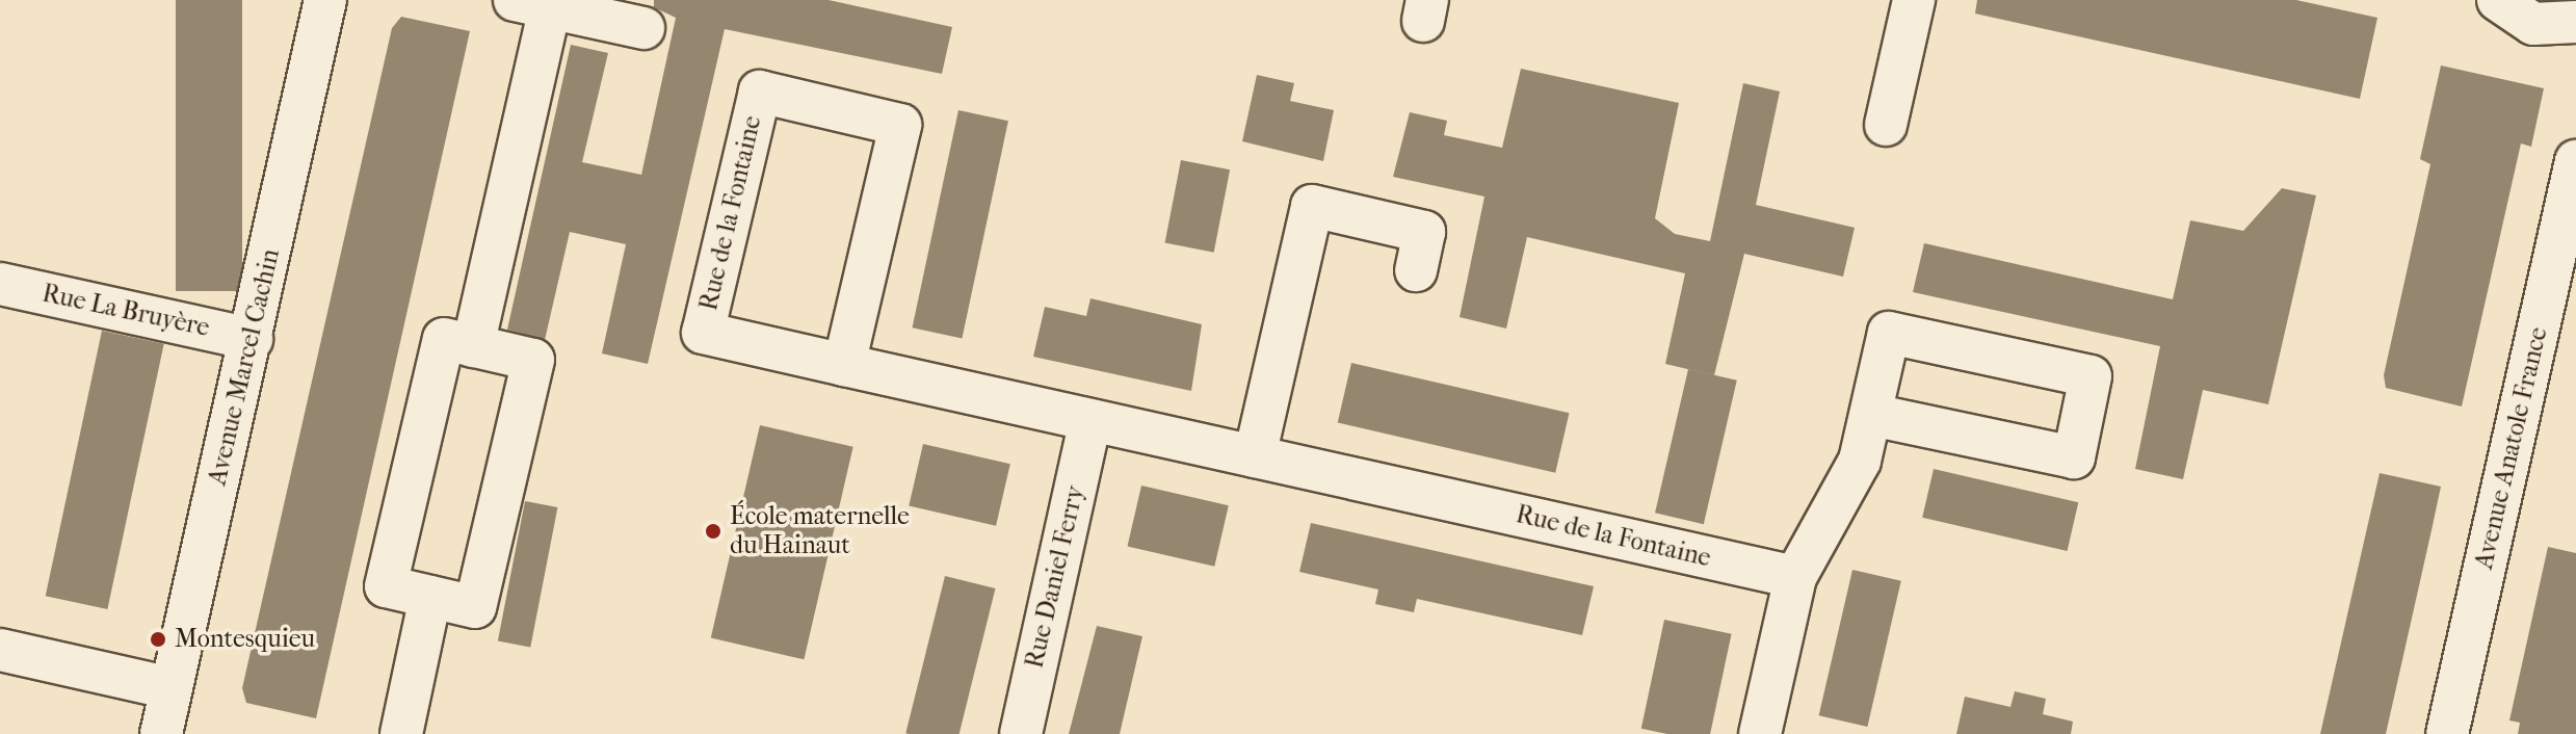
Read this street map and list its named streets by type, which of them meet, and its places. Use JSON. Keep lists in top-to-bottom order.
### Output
{
  "streets": {
    "street": [
      "Rue de la Fontaine",
      "Rue La Bruyère",
      "Avenue Marcel Cachin",
      "Avenue Anatole France",
      "Rue Daniel Ferry"
    ]
  },
  "crossings": [
    ["Rue de la Fontaine", "Rue Daniel Ferry"],
    ["Rue La Bruyère", "Avenue Marcel Cachin"]
  ],
  "places": ["École maternelle du Hainaut", "Montesquieu"]
}
